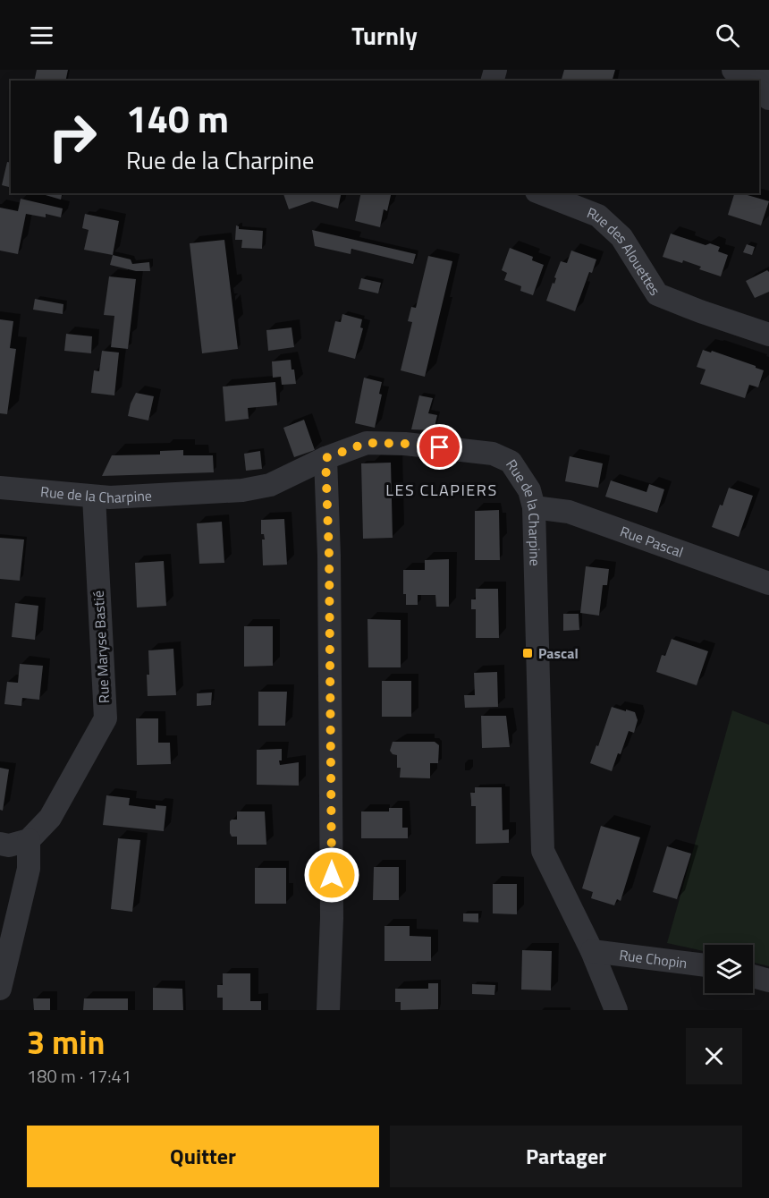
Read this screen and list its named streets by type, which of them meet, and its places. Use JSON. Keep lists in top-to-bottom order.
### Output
{
  "streets": {
    "street": [
      "Rue des Alouettes",
      "Rue de la Charpine",
      "Rue Pascal",
      "Rue Maryse Bastié",
      "Rue Chopin"
    ]
  },
  "crossings": [
    ["Rue de la Charpine", "Rue Pascal"],
    ["Rue de la Charpine", "Rue Maryse Bastié"],
    ["Rue de la Charpine", "Rue Chopin"]
  ],
  "districts": ["LES CLAPIERS"],
  "places": {
    "transit": ["Pascal"]
  },
  "page": {
    "header": "Turnly",
    "turn": ["140 m", "Rue de la Charpine"],
    "heading": ["3 min", "180 m · 17:41"],
    "buttons": ["Quitter", "Partager"]
  }
}
